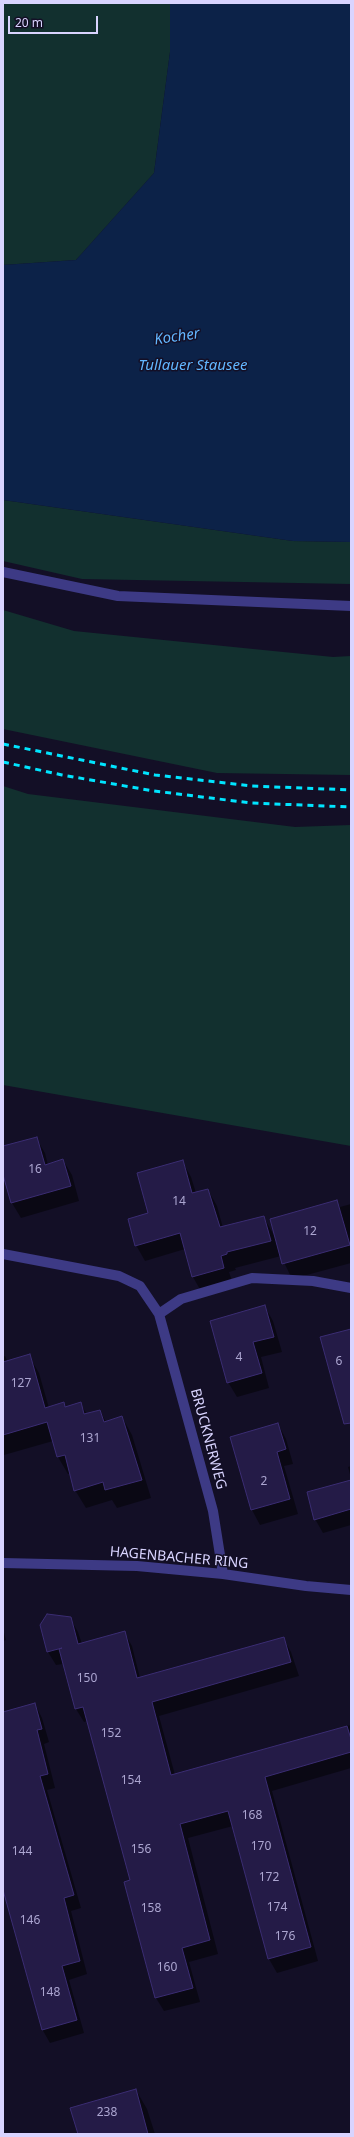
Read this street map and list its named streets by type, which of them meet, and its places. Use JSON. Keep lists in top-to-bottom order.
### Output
{
  "streets": {
    "street": ["BRUCKNERWEG", "HAGENBACHER RING"]
  },
  "crossings": [
    ["BRUCKNERWEG", "HAGENBACHER RING"]
  ],
  "water": ["Kocher", "Tullauer Stausee"],
  "house_numbers": [
    "16",
    "14",
    "12",
    "4",
    "6",
    "127",
    "131",
    "2",
    "150",
    "152",
    "154",
    "168",
    "170",
    "156",
    "144",
    "172",
    "174",
    "158",
    "146",
    "176",
    "160",
    "148",
    "238"
  ],
  "scale_bar": "20 m"
}
